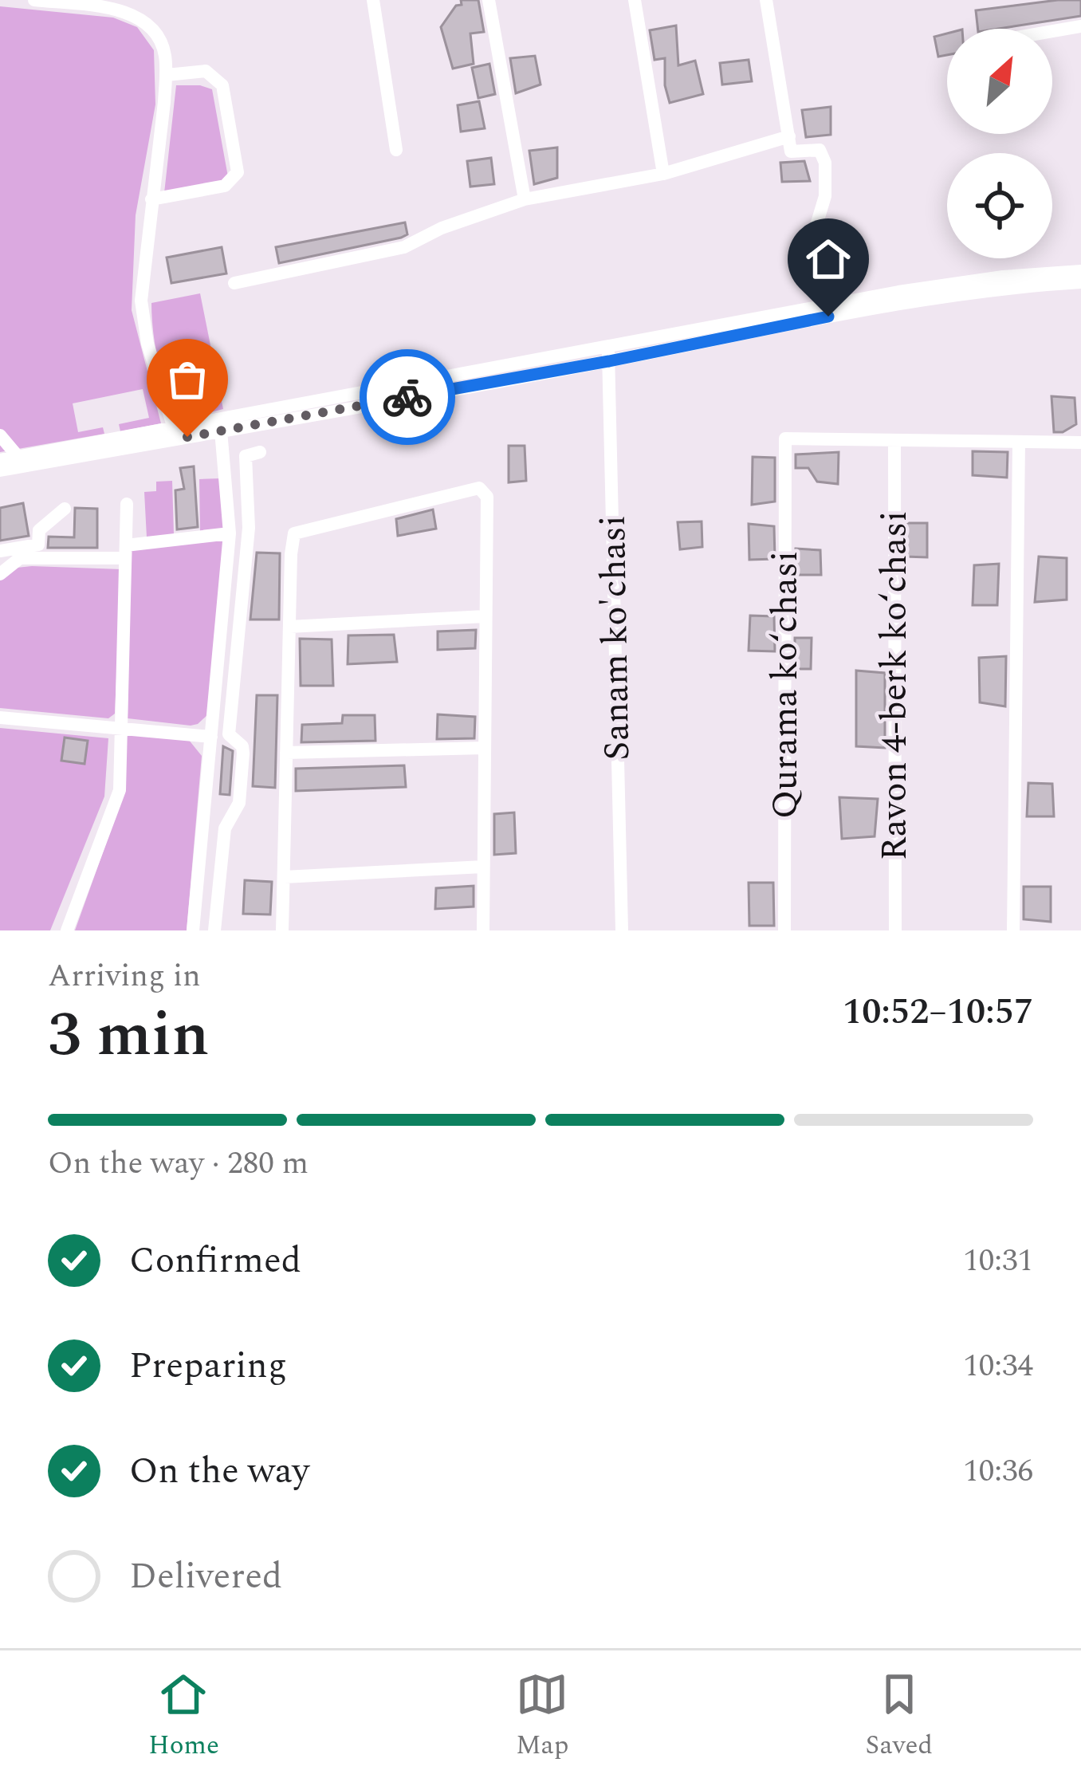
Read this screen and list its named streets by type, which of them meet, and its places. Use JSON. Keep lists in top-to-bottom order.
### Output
{
  "streets": {
    "street": ["Sanam ko'chasi", "Qurama koʻchasi", "Ravon 4-berk koʻchasi"]
  },
  "crossings": [
    ["Qurama koʻchasi", "Ravon 4-berk koʻchasi"]
  ],
  "north": "top right",
  "page": {
    "heading": ["3 min", "Arriving in", "10:52–10:57"],
    "bar": "On the way · 280 m",
    "list": [
      ["Confirmed", "10:31"],
      ["Preparing", "10:34"],
      ["On the way", "10:36"],
      "Delivered"
    ],
    "tabs": ["Home", "Map", "Saved"]
  }
}
